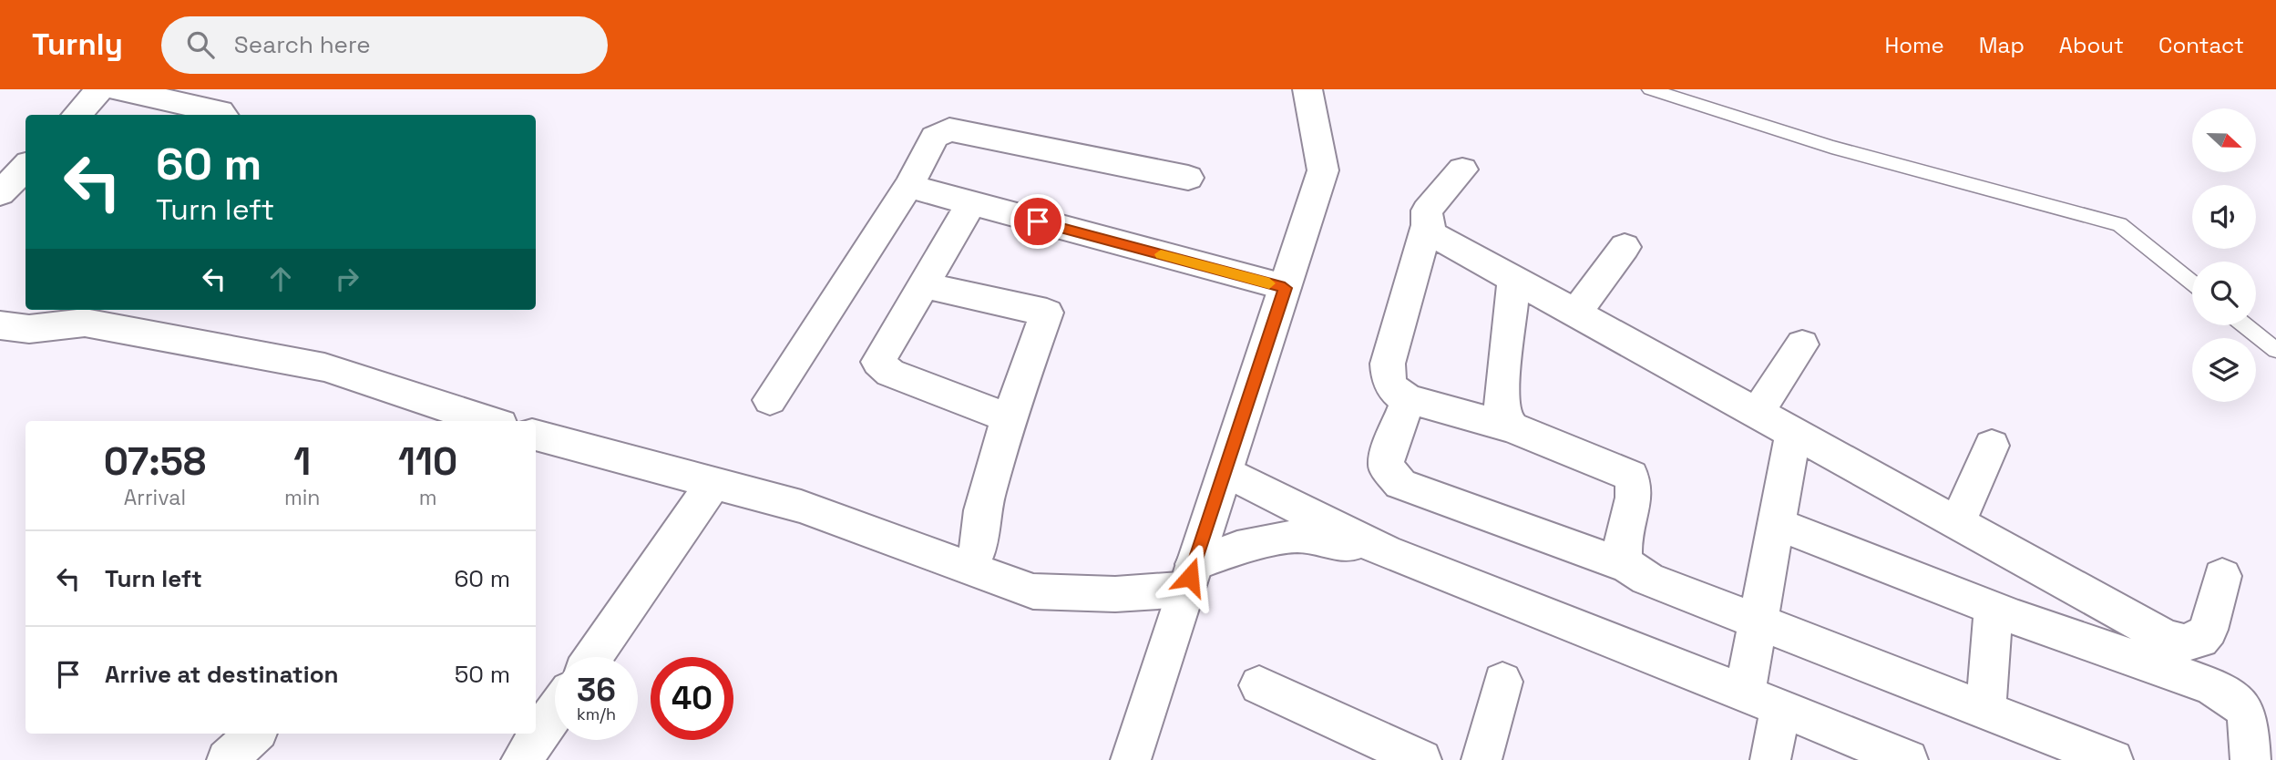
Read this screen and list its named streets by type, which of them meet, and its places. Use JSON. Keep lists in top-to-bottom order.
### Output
{
  "north": "right",
  "page": {
    "header": "Turnly",
    "search": "Search here",
    "nav": [
      "Home",
      "Map",
      "About",
      "Contact"
    ],
    "turn": ["60 m", "Turn left"],
    "eta": [
      "07:58",
      "Arrival",
      "1",
      "min",
      "110",
      "m"
    ],
    "list": [
      {
        "name": "Turn left",
        "value": "60 m"
      },
      {
        "name": "Arrive at destination",
        "value": "50 m"
      }
    ],
    "speed": "36 km/h",
    "limit": "40"
  }
}
